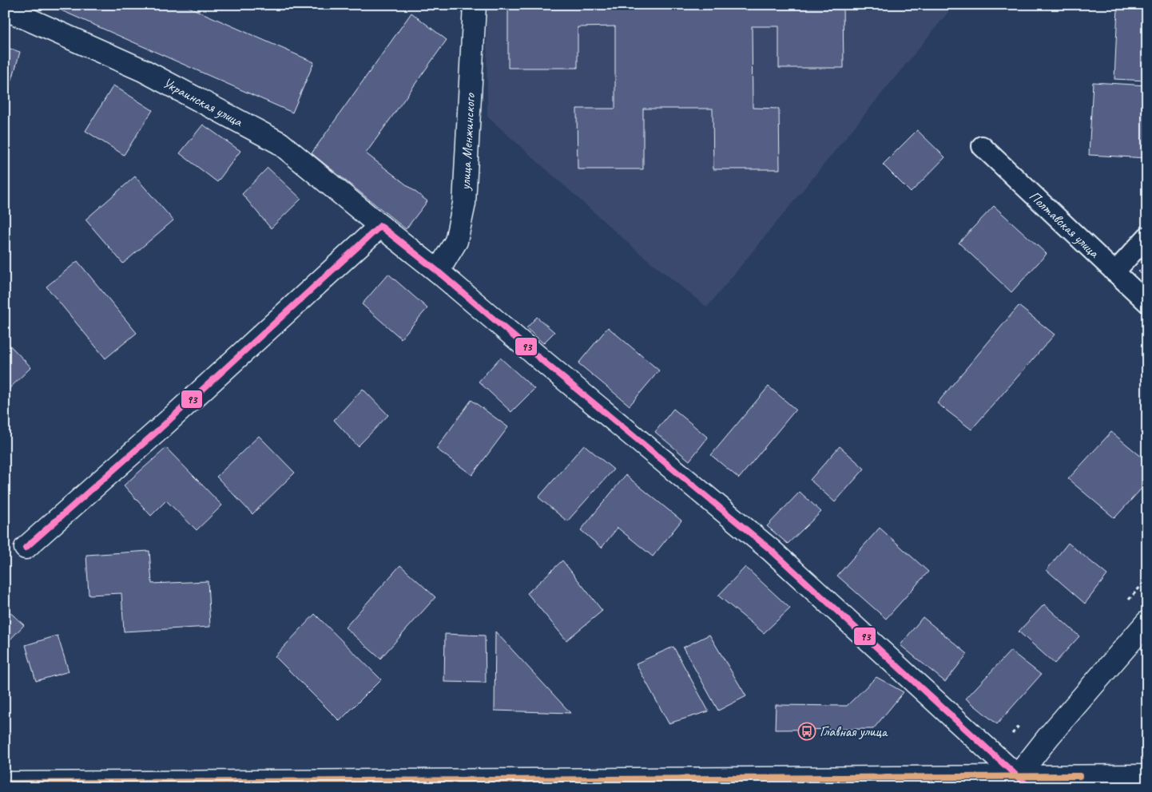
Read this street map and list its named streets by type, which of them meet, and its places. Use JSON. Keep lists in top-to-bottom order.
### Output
{
  "streets": {
    "street": ["Украинская улица", "улица Менжинского"],
    "lane": ["Полтавская улица"]
  },
  "crossings": [
    ["Украинская улица", "улица Менжинского"]
  ],
  "places": {
    "bus stop": ["Главная улица"]
  },
  "lines": ["transit line 93"]
}
